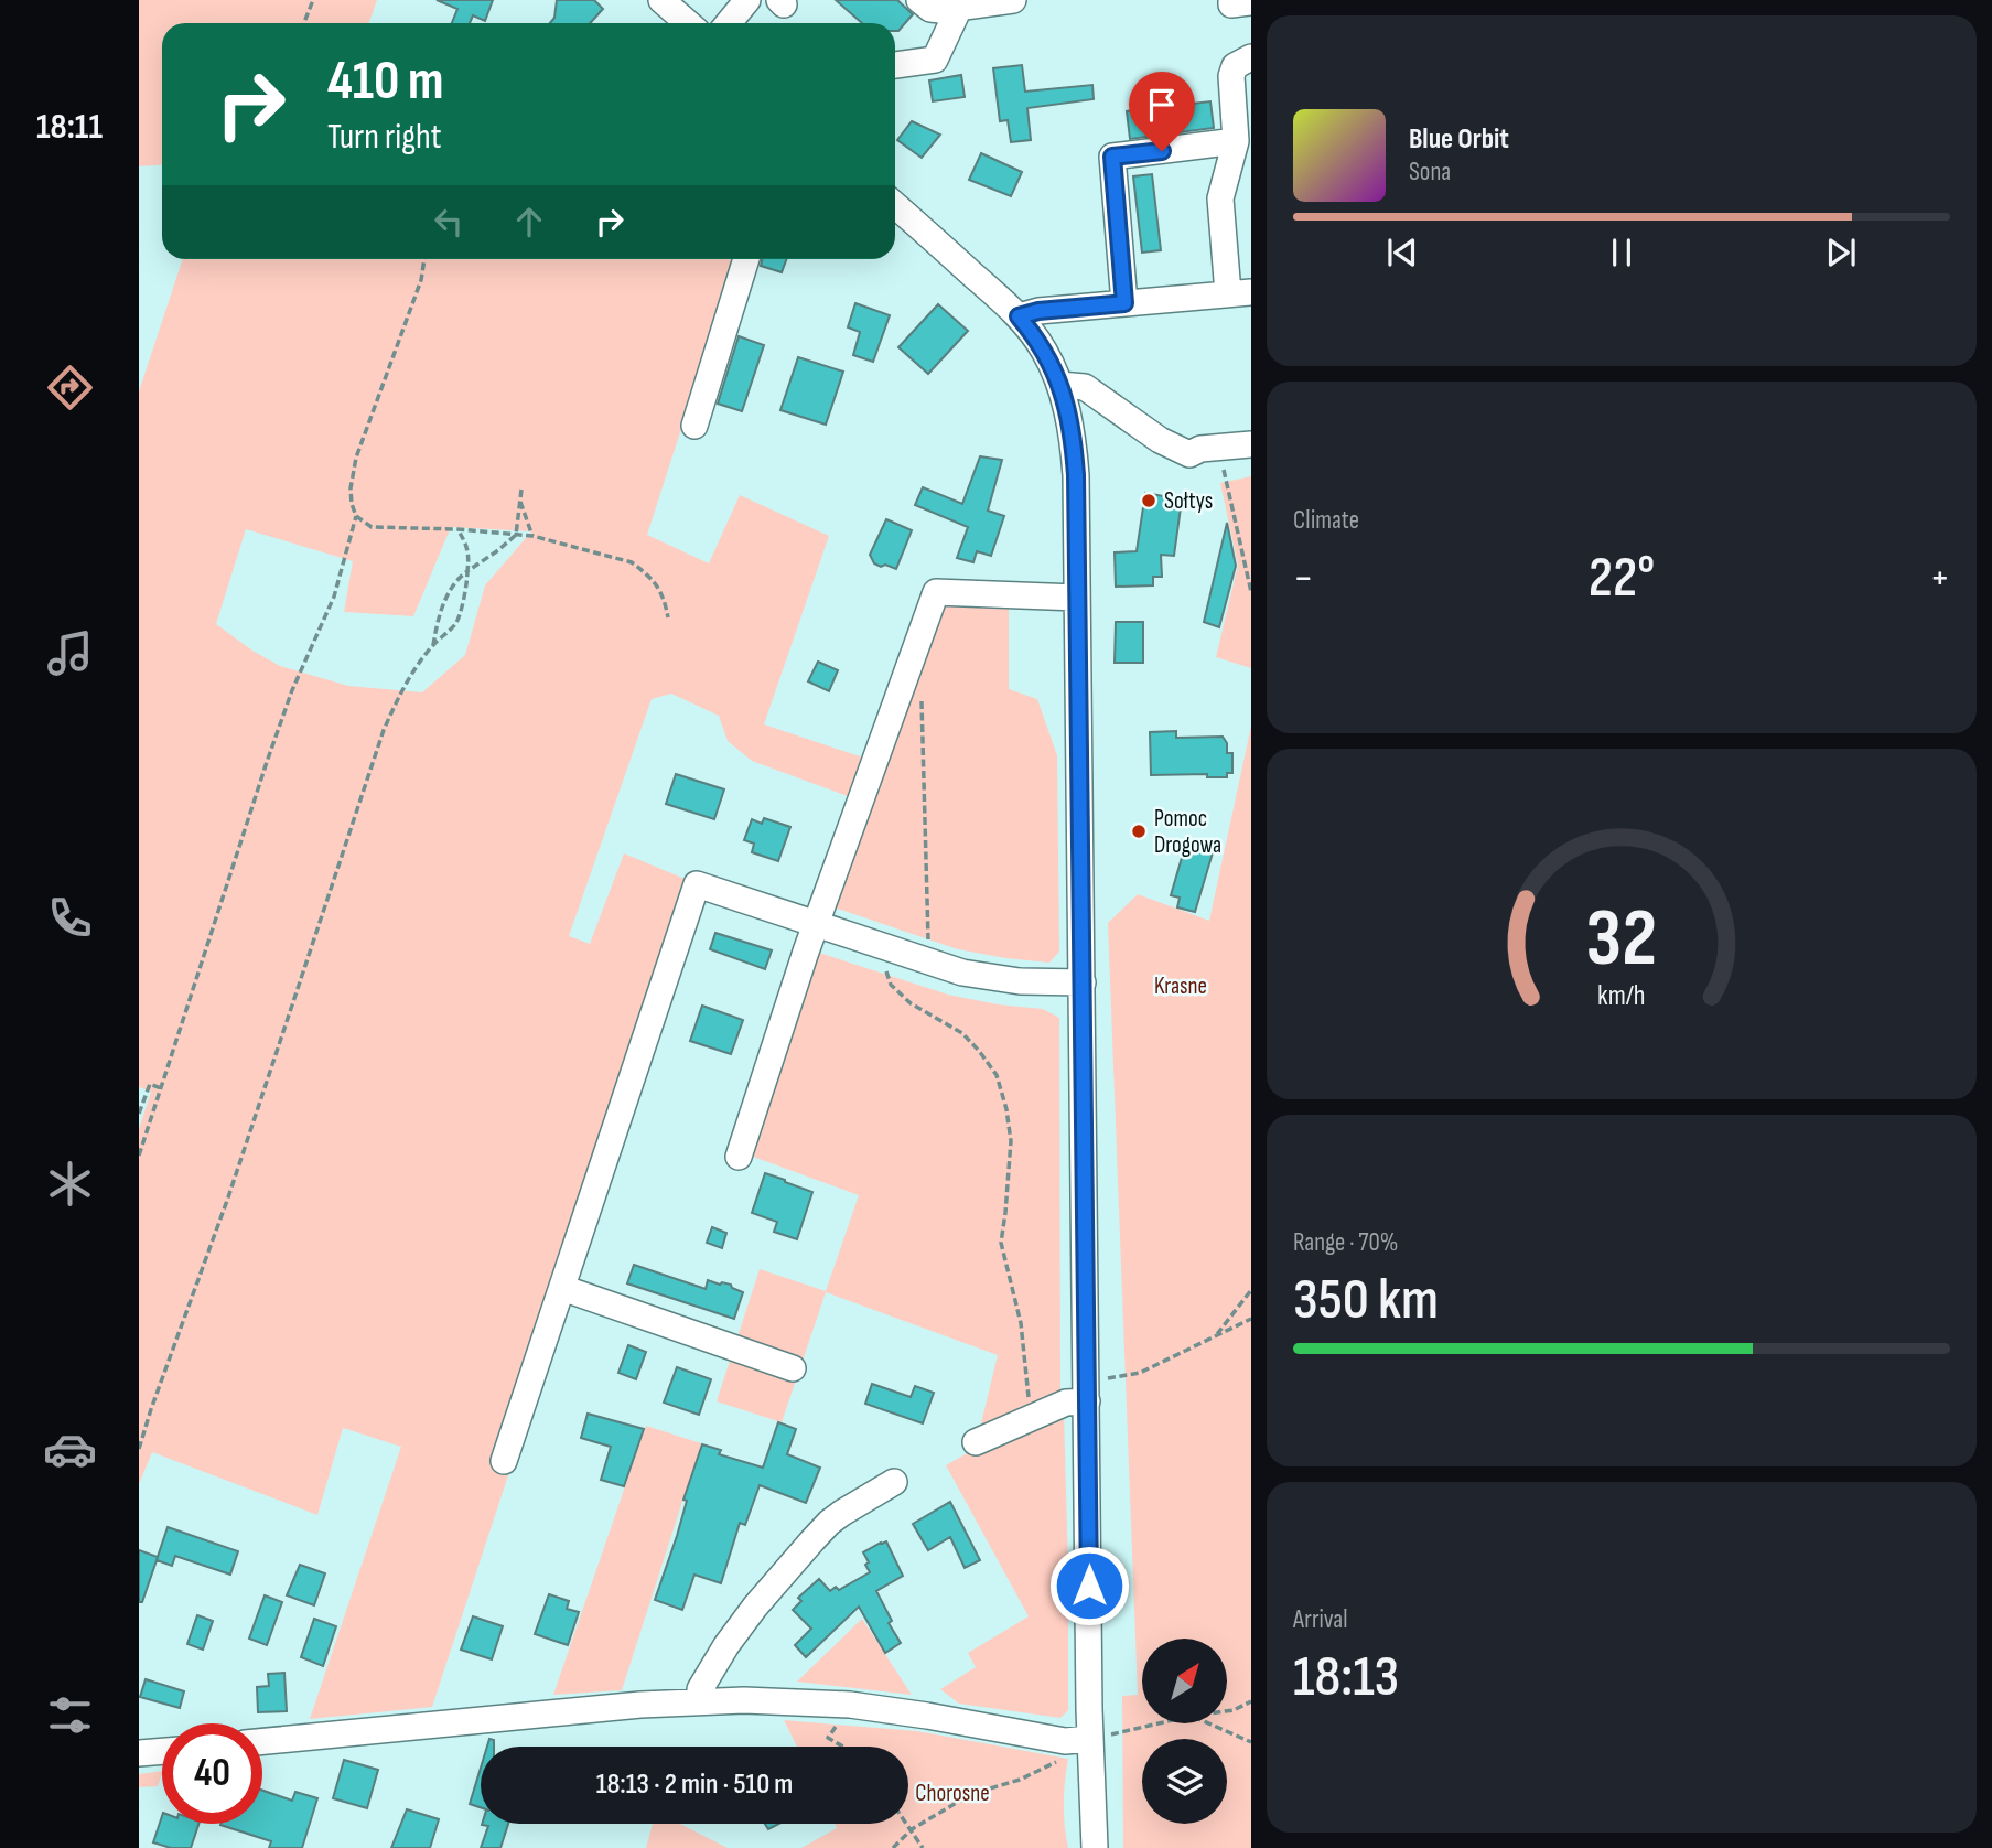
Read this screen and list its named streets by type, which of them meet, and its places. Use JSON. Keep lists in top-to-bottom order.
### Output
{
  "parks": ["Krasne", "Chorosne"],
  "places": ["Sołtys", "Pomoc Drogowa"],
  "north": "top right",
  "page": {
    "tabs": "18:11",
    "turn": ["410 m", "Turn right"],
    "song": ["Blue Orbit", "Sona"],
    "tile": [
      "Climate",
      ["Range · 70%", "350 km"],
      ["Arrival", "18:13"]
    ],
    "heat": ["−", "22°", "+"],
    "limit": "40",
    "trip": "18:13 · 2 min · 510 m",
    "gauge": ["32", "km/h"]
  }
}
